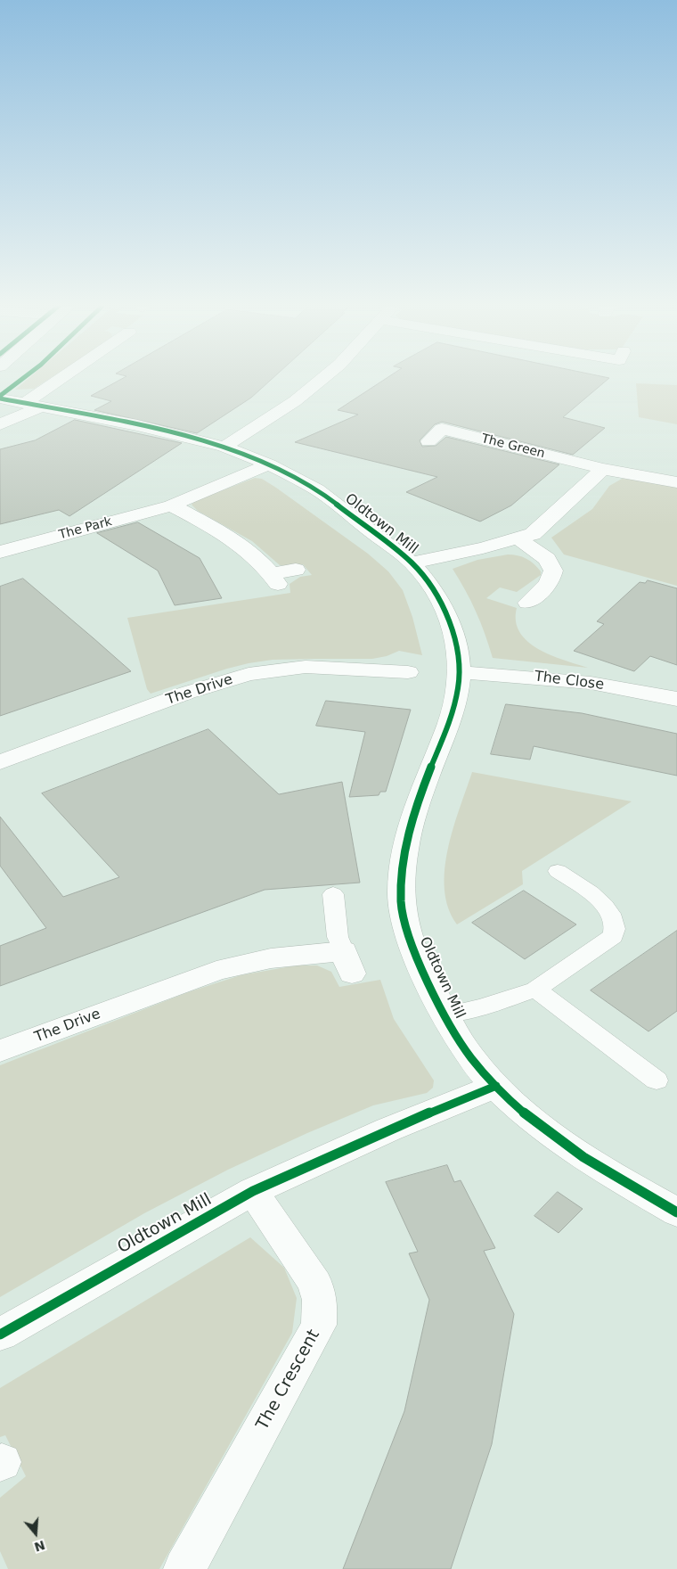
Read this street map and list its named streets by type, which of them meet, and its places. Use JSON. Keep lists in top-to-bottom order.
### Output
{
  "streets": {
    "street": [
      "The Green",
      "Oldtown Mill",
      "The Park",
      "The Close",
      "The Drive",
      "The Crescent"
    ]
  },
  "crossings": [
    ["Oldtown Mill", "The Park"],
    ["Oldtown Mill", "The Close"],
    ["Oldtown Mill", "The Crescent"]
  ],
  "north": "bottom"
}
